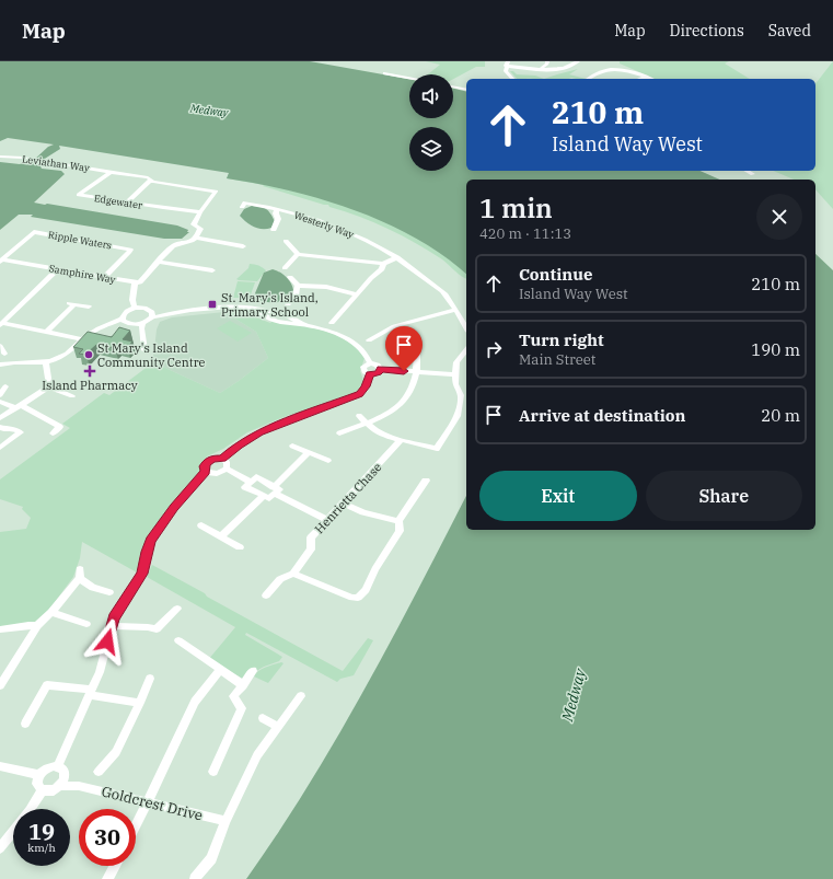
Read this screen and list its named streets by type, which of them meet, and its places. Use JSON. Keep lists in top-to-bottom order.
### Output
{
  "streets": {
    "street": [
      "Leviathan Way",
      "Edgewater",
      "Westerly Way",
      "Ripple Waters",
      "Samphire Way",
      "Henrietta Chase",
      "Goldcrest Drive"
    ]
  },
  "crossings": [
    ["Leviathan Way", "Edgewater"],
    ["Ripple Waters", "Samphire Way"]
  ],
  "water": ["Medway"],
  "places": {
    "transit": ["St. Mary's Island, Primary School"],
    "other": ["St Mary's Island Community Centre"],
    "health": ["Island Pharmacy"]
  },
  "page": {
    "header": "Map",
    "nav": ["Map", "Directions", "Saved"],
    "turn": ["210 m", "Island Way West"],
    "heading": ["1 min", "420 m · 11:13"],
    "list": [
      {
        "name": "Continue",
        "note": "Island Way West",
        "value": "210 m"
      },
      {
        "name": "Turn right",
        "note": "Main Street",
        "value": "190 m"
      },
      {
        "name": "Arrive at destination",
        "value": "20 m"
      }
    ],
    "buttons": ["Exit", "Share"],
    "speed": "19 km/h",
    "limit": "30"
  }
}
